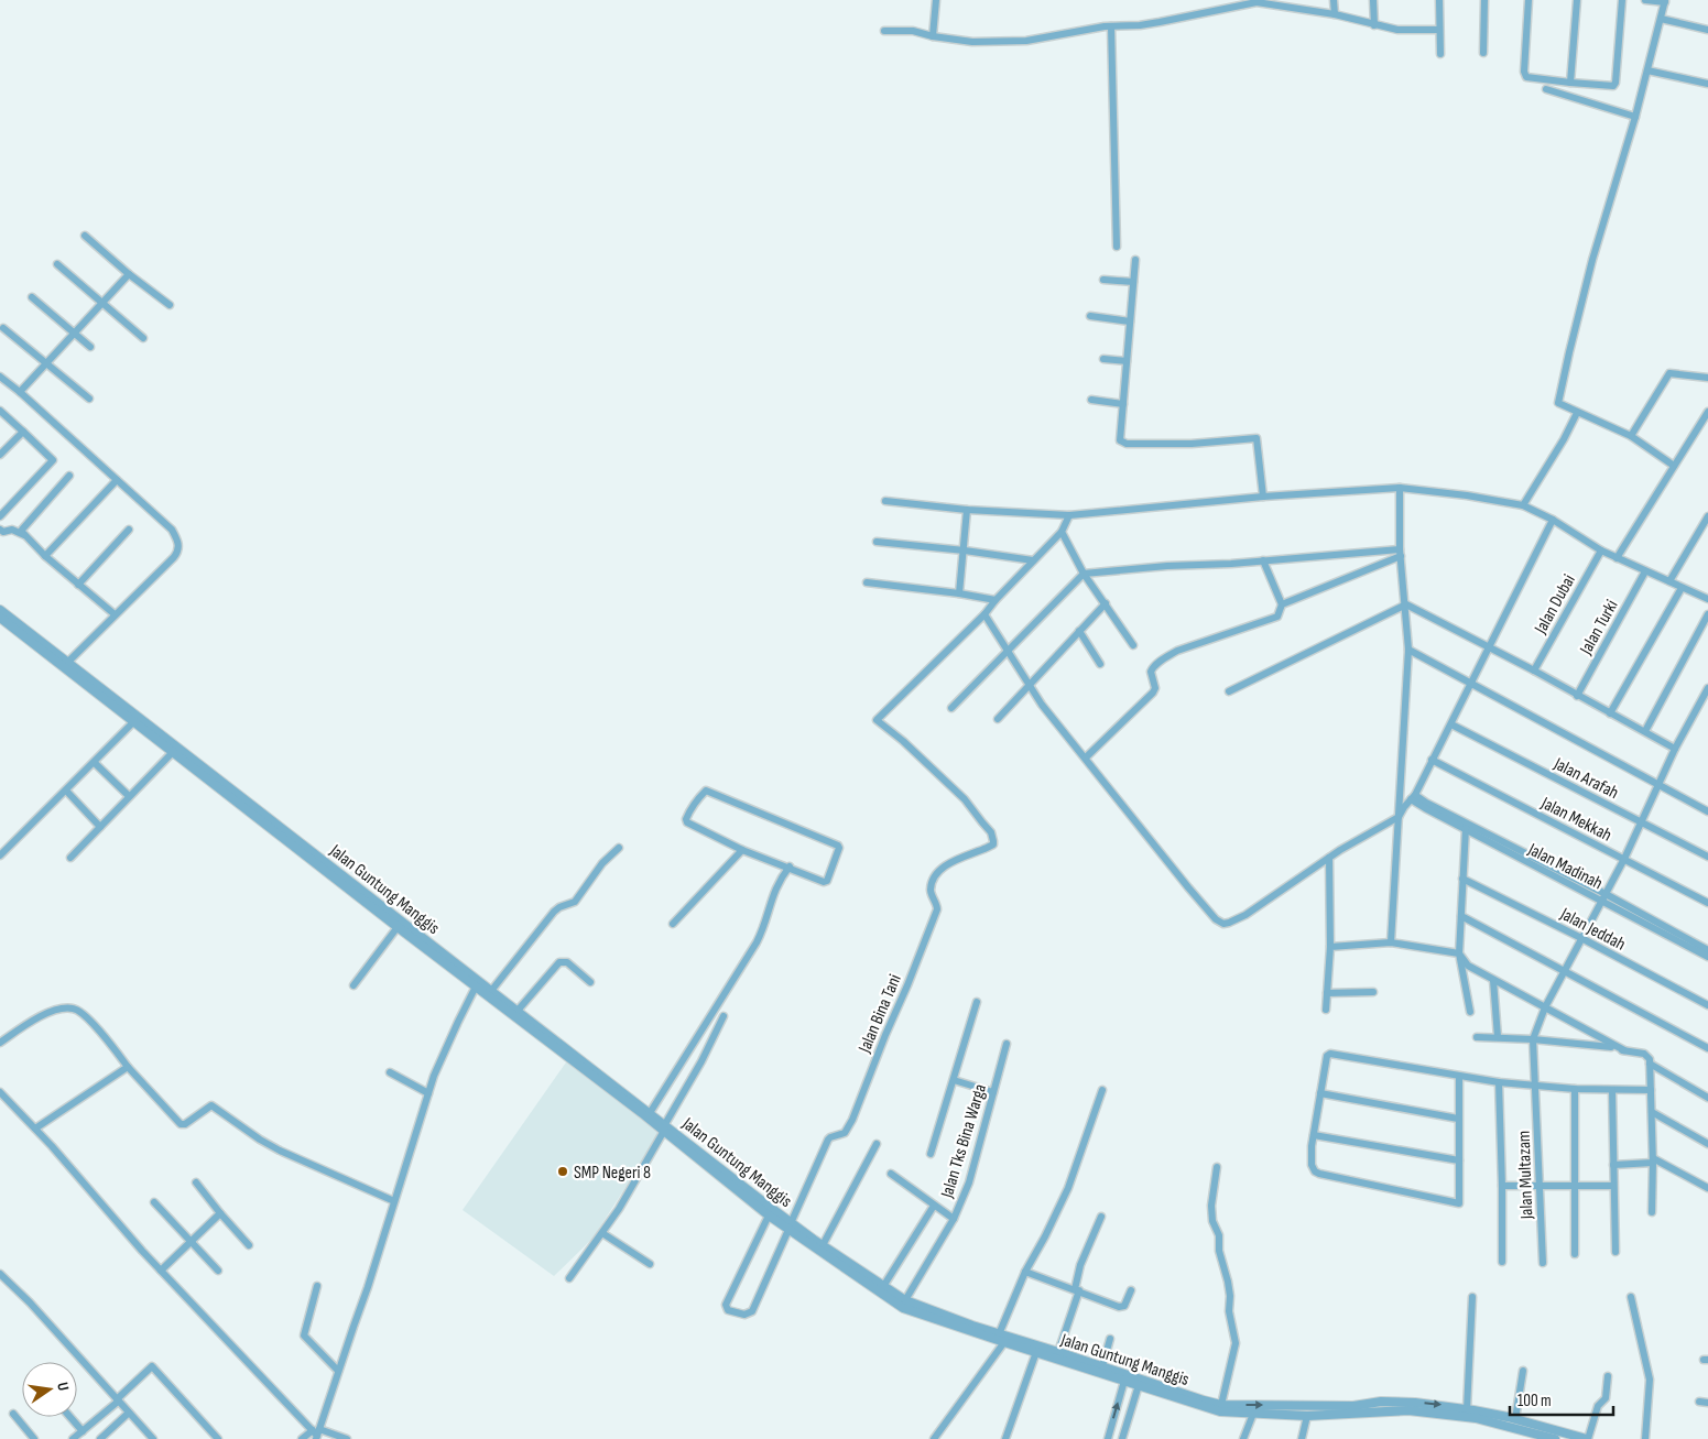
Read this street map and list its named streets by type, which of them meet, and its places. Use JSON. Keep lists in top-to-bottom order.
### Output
{
  "streets": {
    "street": [
      "Jalan Dubai",
      "Jalan Turki",
      "Jalan Arafah",
      "Jalan Mekkah",
      "Jalan Madinah",
      "Jalan Guntung Manggis",
      "Jalan Jeddah",
      "Jalan Bina Tani",
      "Jalan Tks Bina Warga",
      "Jalan Multazam"
    ]
  },
  "crossings": [
    ["Jalan Guntung Manggis", "Jalan Bina Tani"],
    ["Jalan Guntung Manggis", "Jalan Tks Bina Warga"]
  ],
  "places": ["SMP Negeri 8"],
  "scale_bar": "100 m",
  "north": "right"
}
